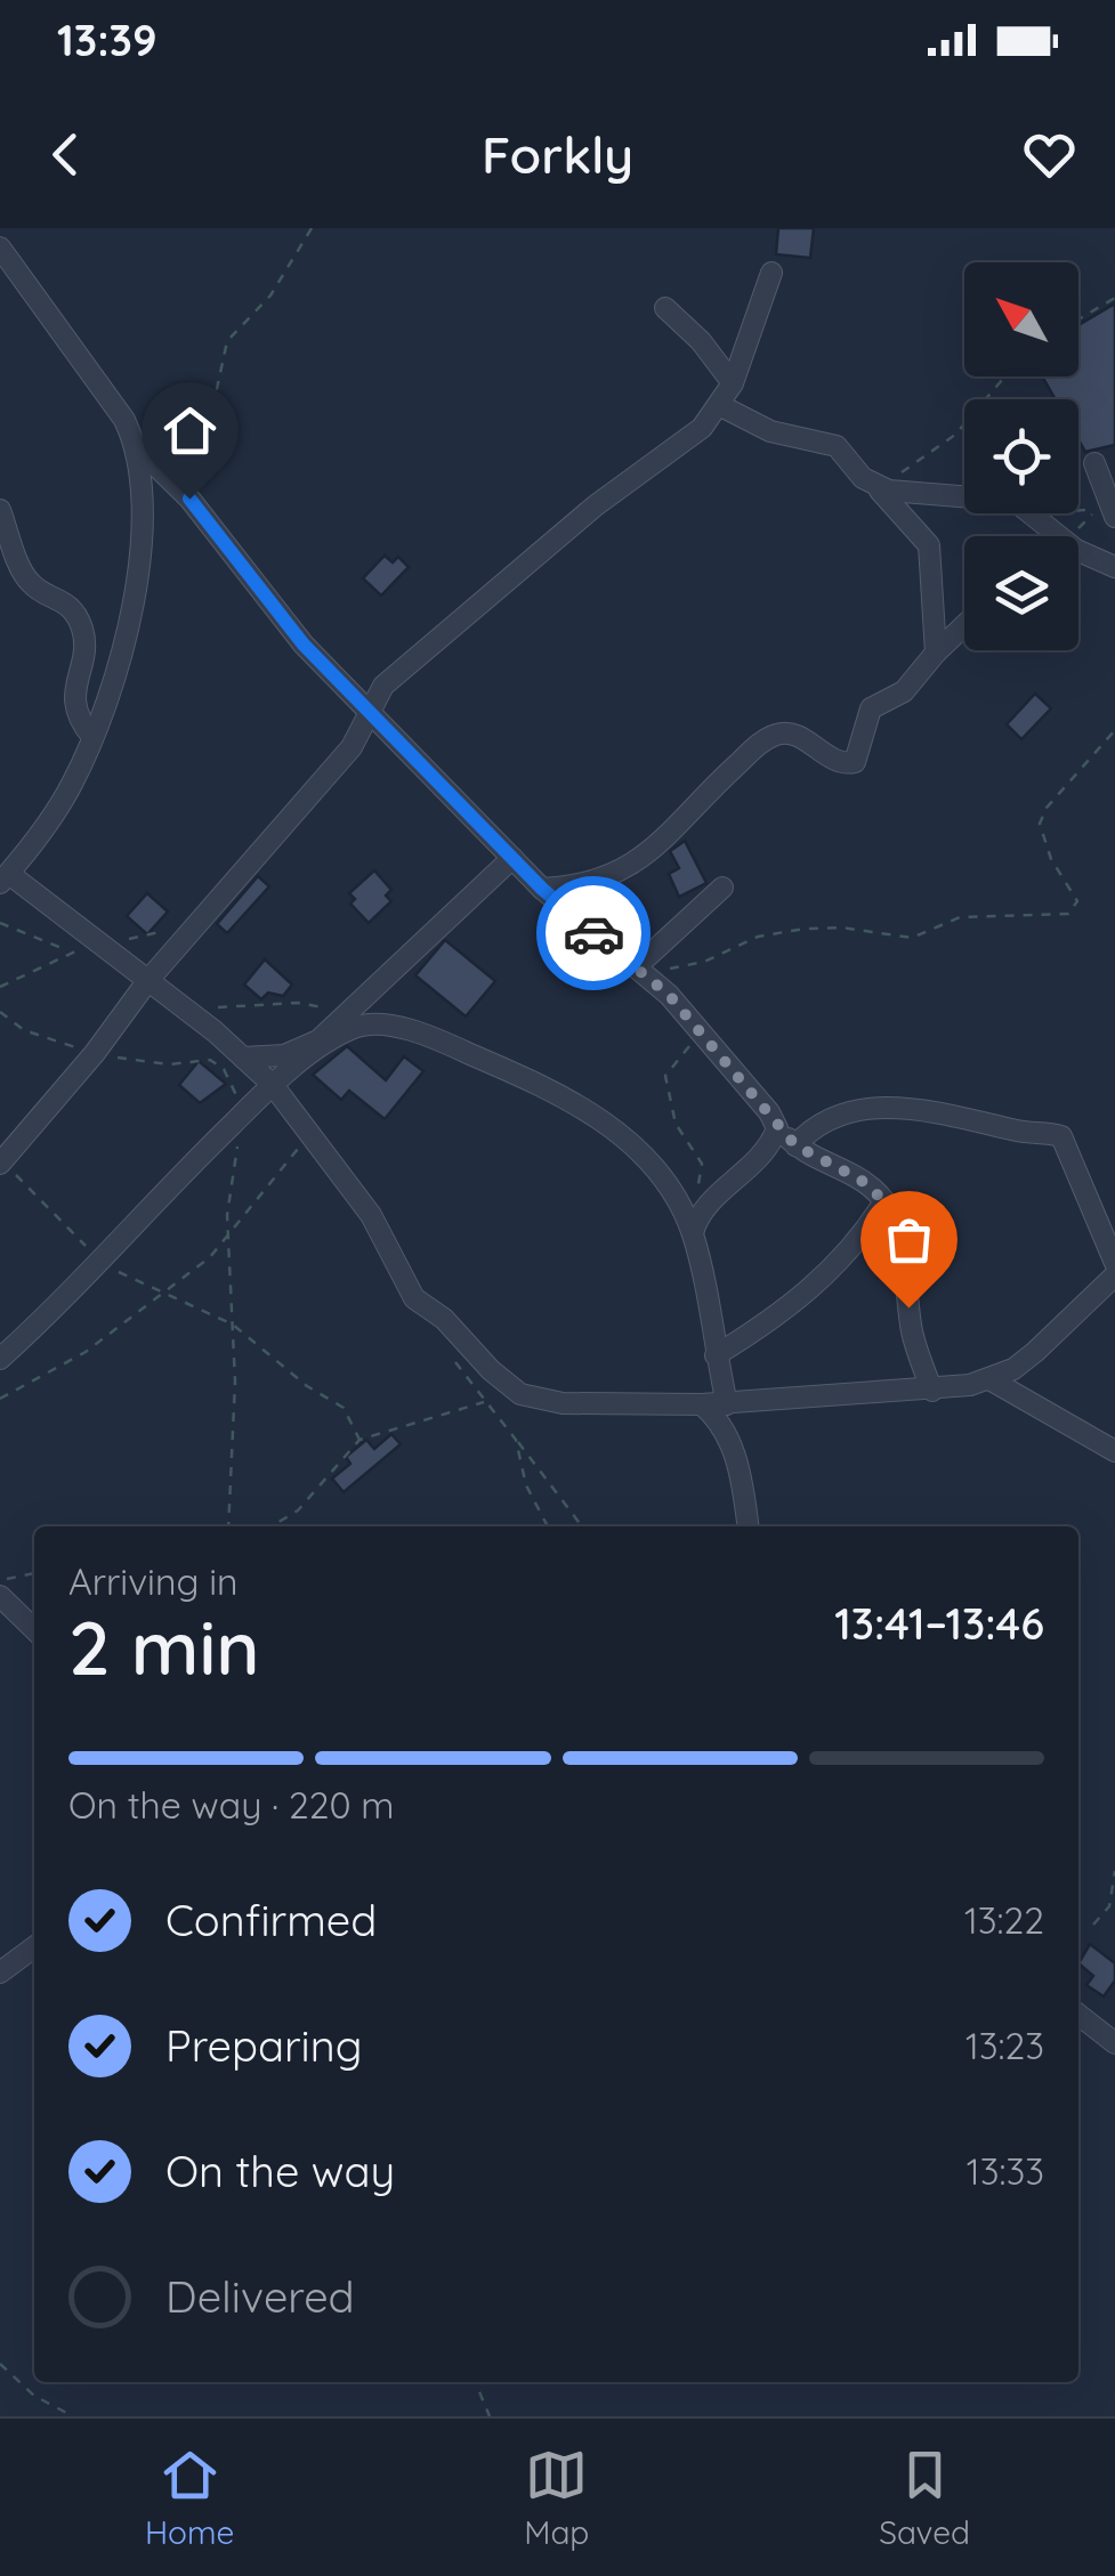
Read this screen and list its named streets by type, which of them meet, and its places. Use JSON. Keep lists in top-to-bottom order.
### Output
{
  "north": "top left",
  "page": {
    "status": "13:39",
    "header": "Forkly",
    "heading": ["2 min", "Arriving in", "13:41–13:46"],
    "bar": "On the way · 220 m",
    "list": [
      ["Confirmed", "13:22"],
      ["Preparing", "13:23"],
      ["On the way", "13:33"],
      "Delivered"
    ],
    "tabs": ["Home", "Map", "Saved"]
  }
}
